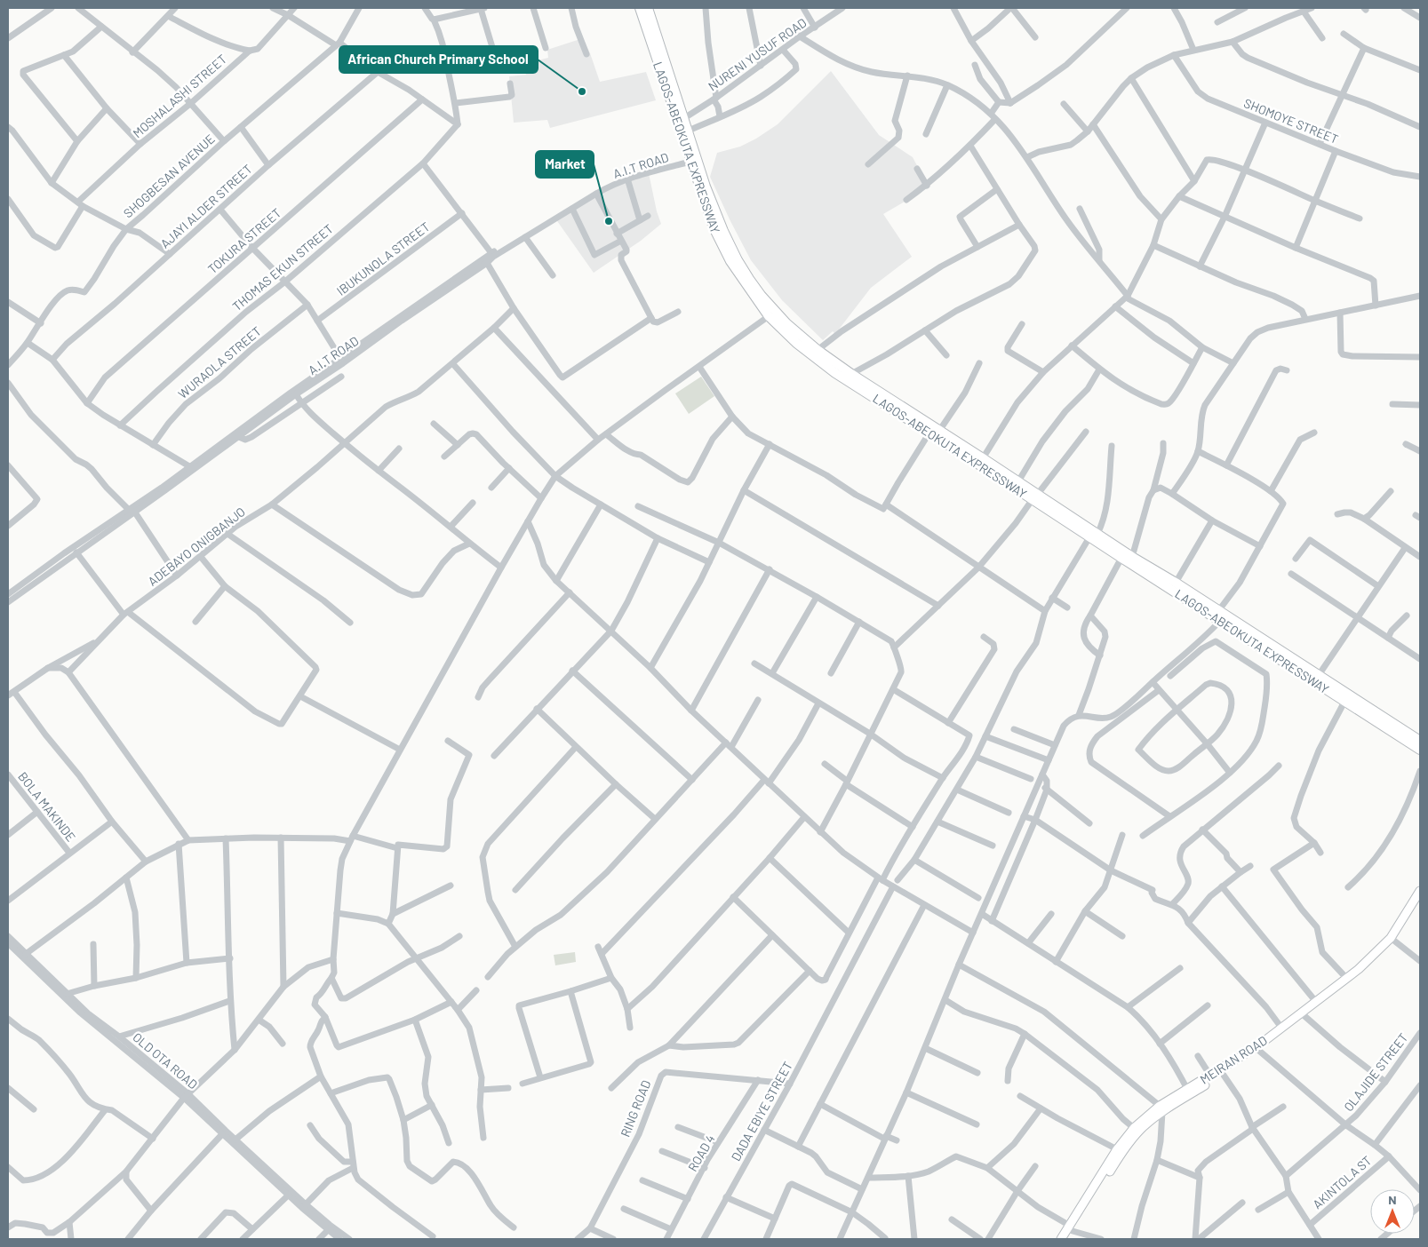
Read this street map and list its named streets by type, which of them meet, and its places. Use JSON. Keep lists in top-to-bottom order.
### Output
{
  "streets": {
    "highway": ["LAGOS-ABEOKUTA EXPRESSWAY"],
    "main road": ["MEIRAN ROAD"],
    "street": [
      "NURENI YUSUF ROAD",
      "MOSHALASHI STREET",
      "SHOMOYE STREET",
      "A.I.T ROAD",
      "SHOGBESAN AVENUE",
      "AJAYI ALDER STREET",
      "TOKURA STREET",
      "IBUKUNOLA STREET",
      "THOMAS EKUN STREET",
      "WURAOLA STREET",
      "ADEBAYO ONIGBANJO",
      "BOLA MAKINDE",
      "OLD OTA ROAD",
      "OLAJIDE STREET",
      "RING ROAD",
      "DADA EBIYE STREET",
      "ROAD 4",
      "AKINTOLA ST"
    ]
  },
  "crossings": [
    ["NURENI YUSUF ROAD", "LAGOS-ABEOKUTA EXPRESSWAY"],
    ["LAGOS-ABEOKUTA EXPRESSWAY", "A.I.T ROAD"],
    ["RING ROAD", "DADA EBIYE STREET"],
    ["RING ROAD", "ROAD 4"]
  ],
  "places": ["African Church Primary School", "Market"],
  "north": "top"
}
